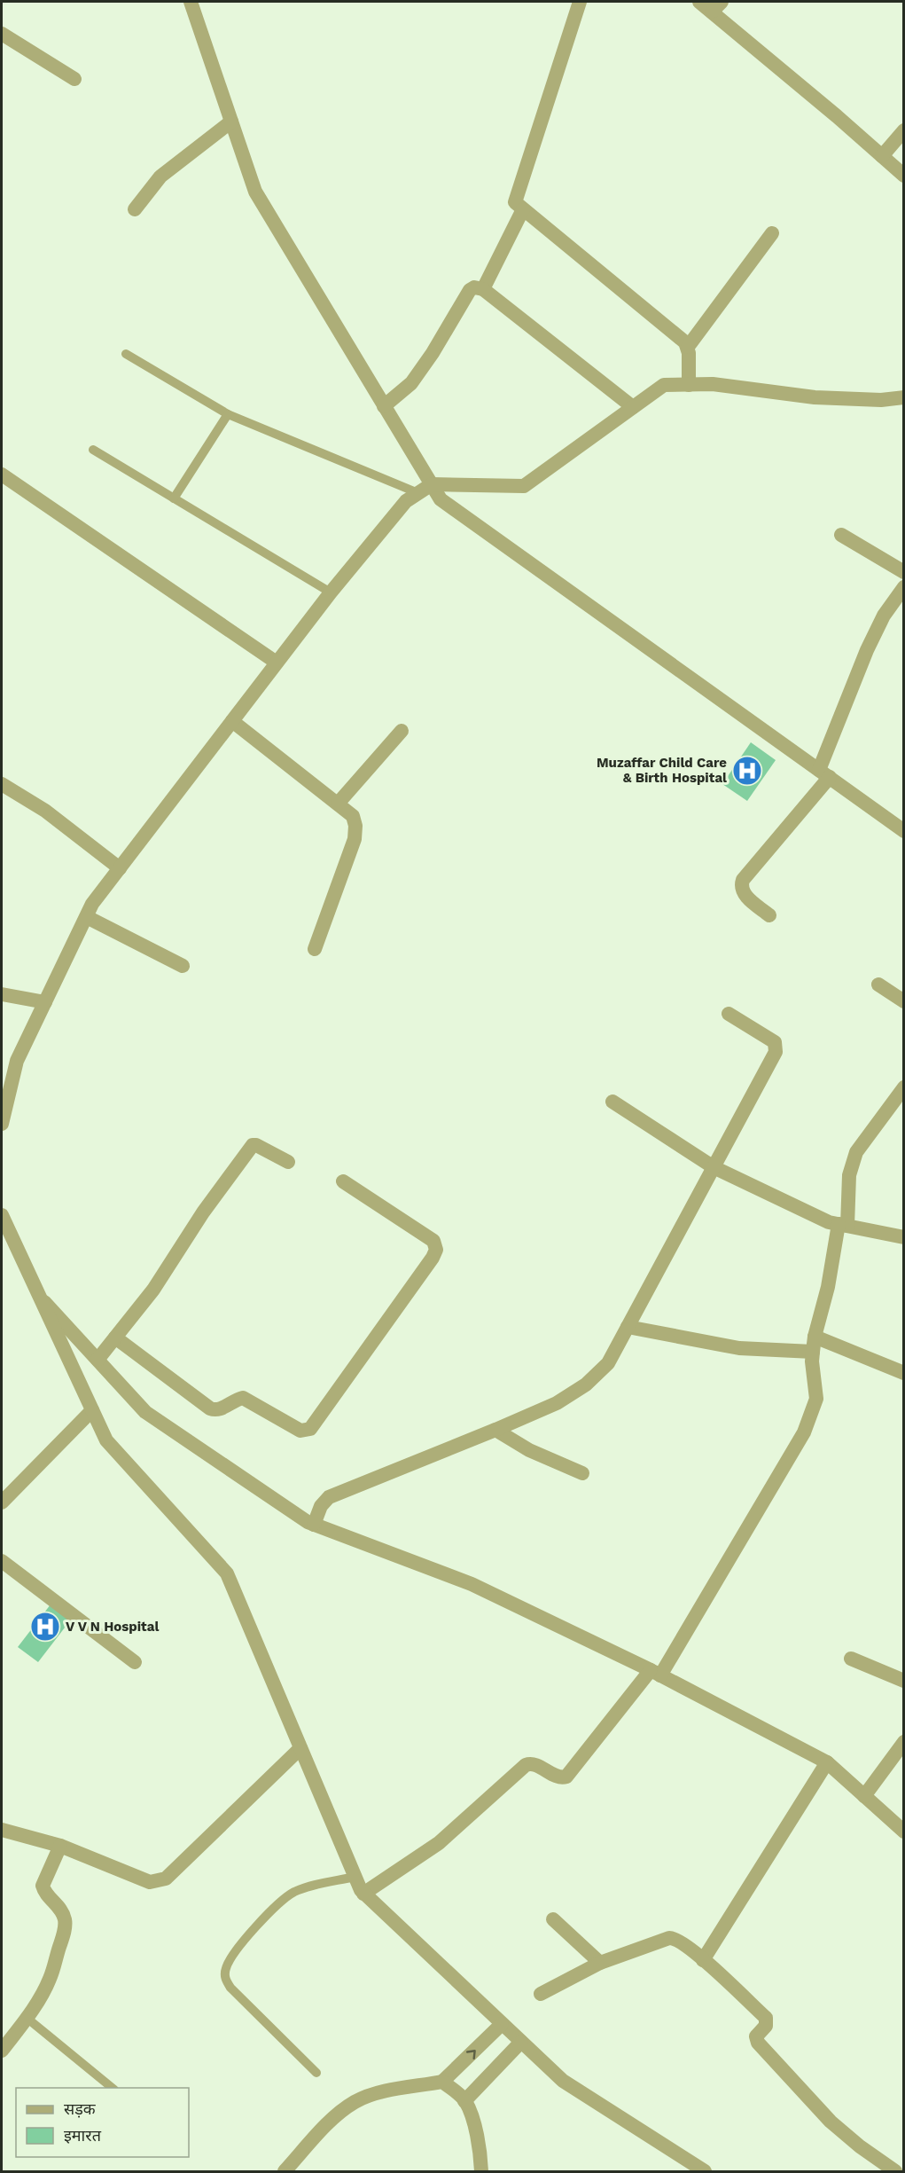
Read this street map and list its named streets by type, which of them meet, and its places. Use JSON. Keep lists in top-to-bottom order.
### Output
{
  "places": {
    "hospital": ["Muzaffar Child Care & Birth Hospital", "V V N Hospital"]
  },
  "legend": ["सड़क", "इमारत"]
}
